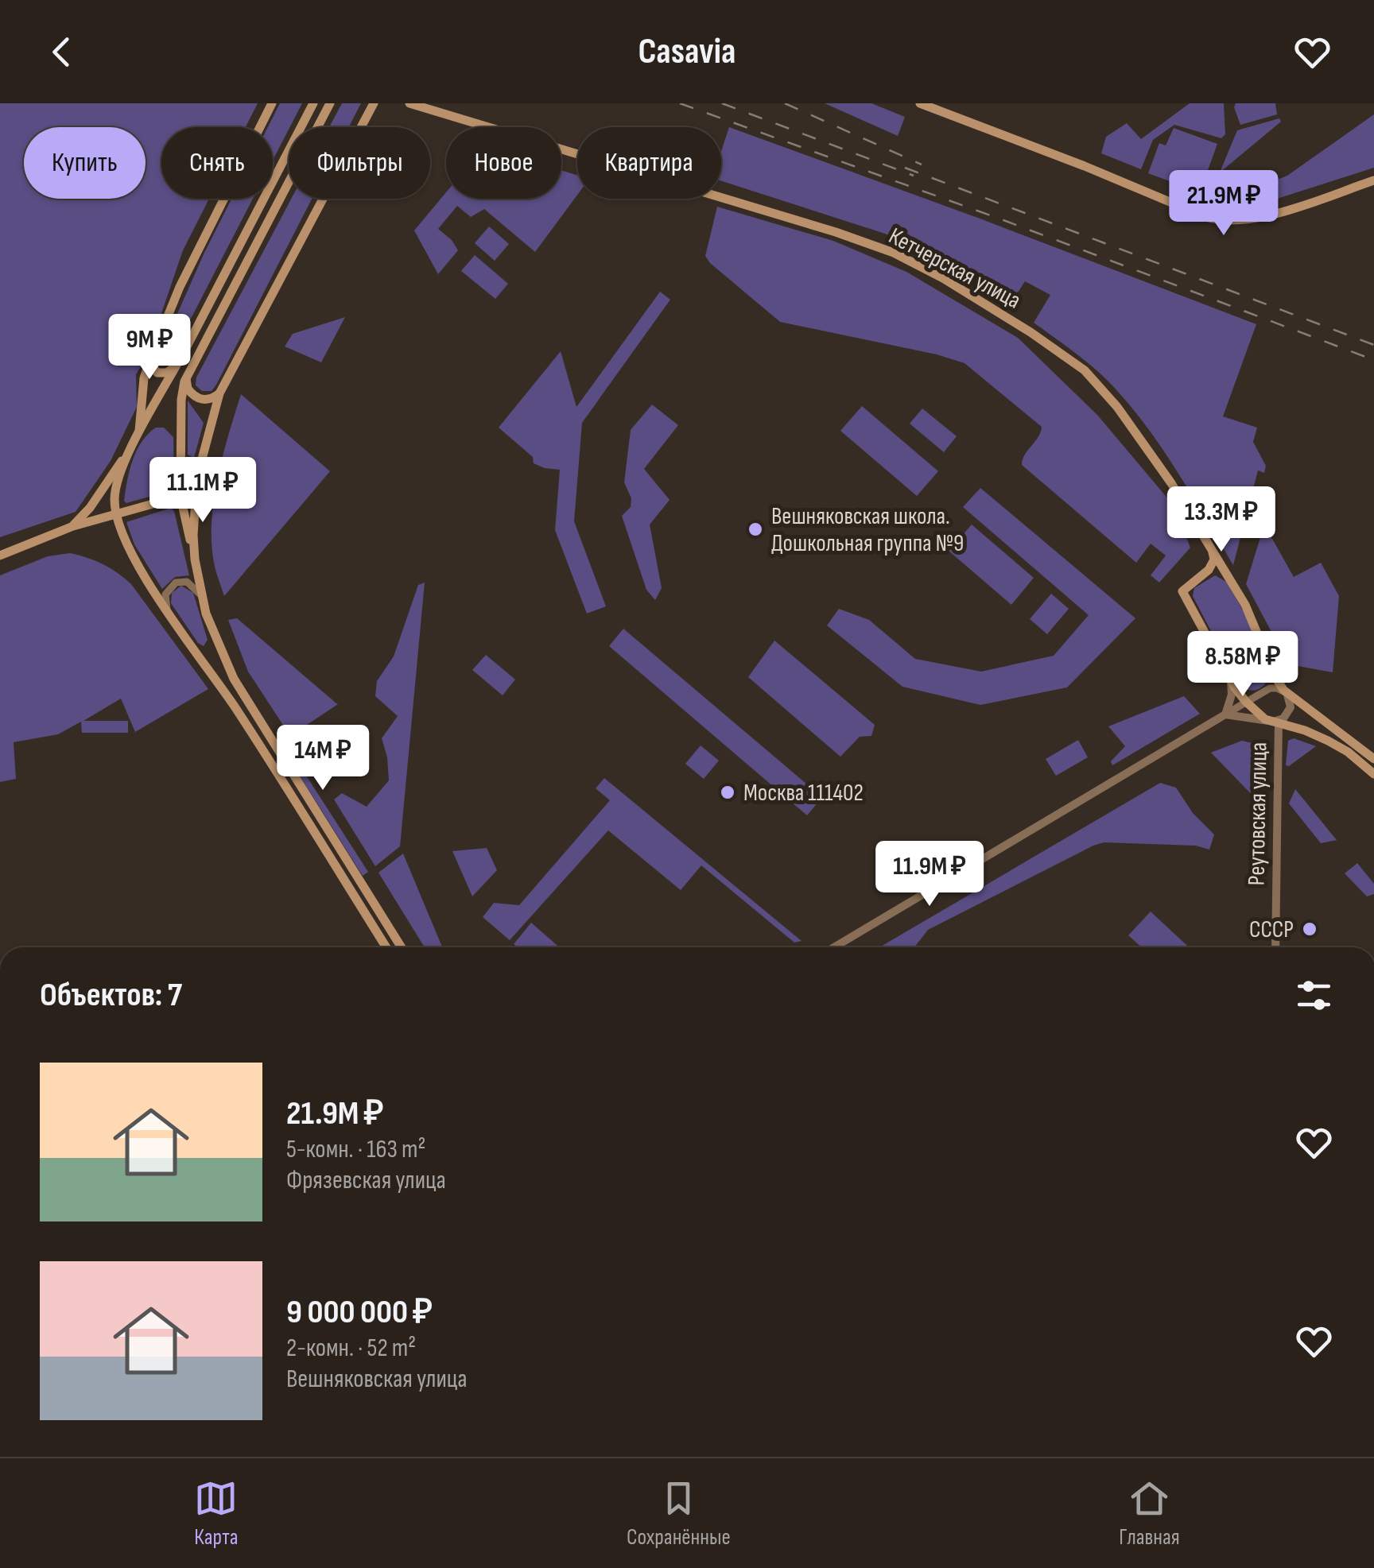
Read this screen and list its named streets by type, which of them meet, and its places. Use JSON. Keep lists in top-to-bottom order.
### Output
{
  "streets": {
    "main road": ["Кетчерская улица"],
    "street": ["Реутовская улица"]
  },
  "crossings": [
    ["Кетчерская улица", "Реутовская улица"]
  ],
  "places": ["Вешняковская школа. Дошкольная группа №9", "Москва 111402", "СССР"],
  "page": {
    "header": "Casavia",
    "chip": [
      "Купить",
      "Снять",
      "Фильтры",
      "Новое",
      "Квартира"
    ],
    "price": [
      "21.9M ₽",
      "9M ₽",
      "11.1M ₽",
      "13.3M ₽",
      "8.58M ₽",
      "14M ₽",
      "11.9M ₽"
    ],
    "heading": "Объектов: 7",
    "list": [
      {
        "name": "21.9M ₽",
        "note": "5-комн. · 163 m² · Фрязевская улица"
      },
      {
        "name": "9 000 000 ₽",
        "note": "2-комн. · 52 m² · Вешняковская улица"
      }
    ],
    "tabs": ["Карта", "Сохранённые", "Главная"]
  }
}
